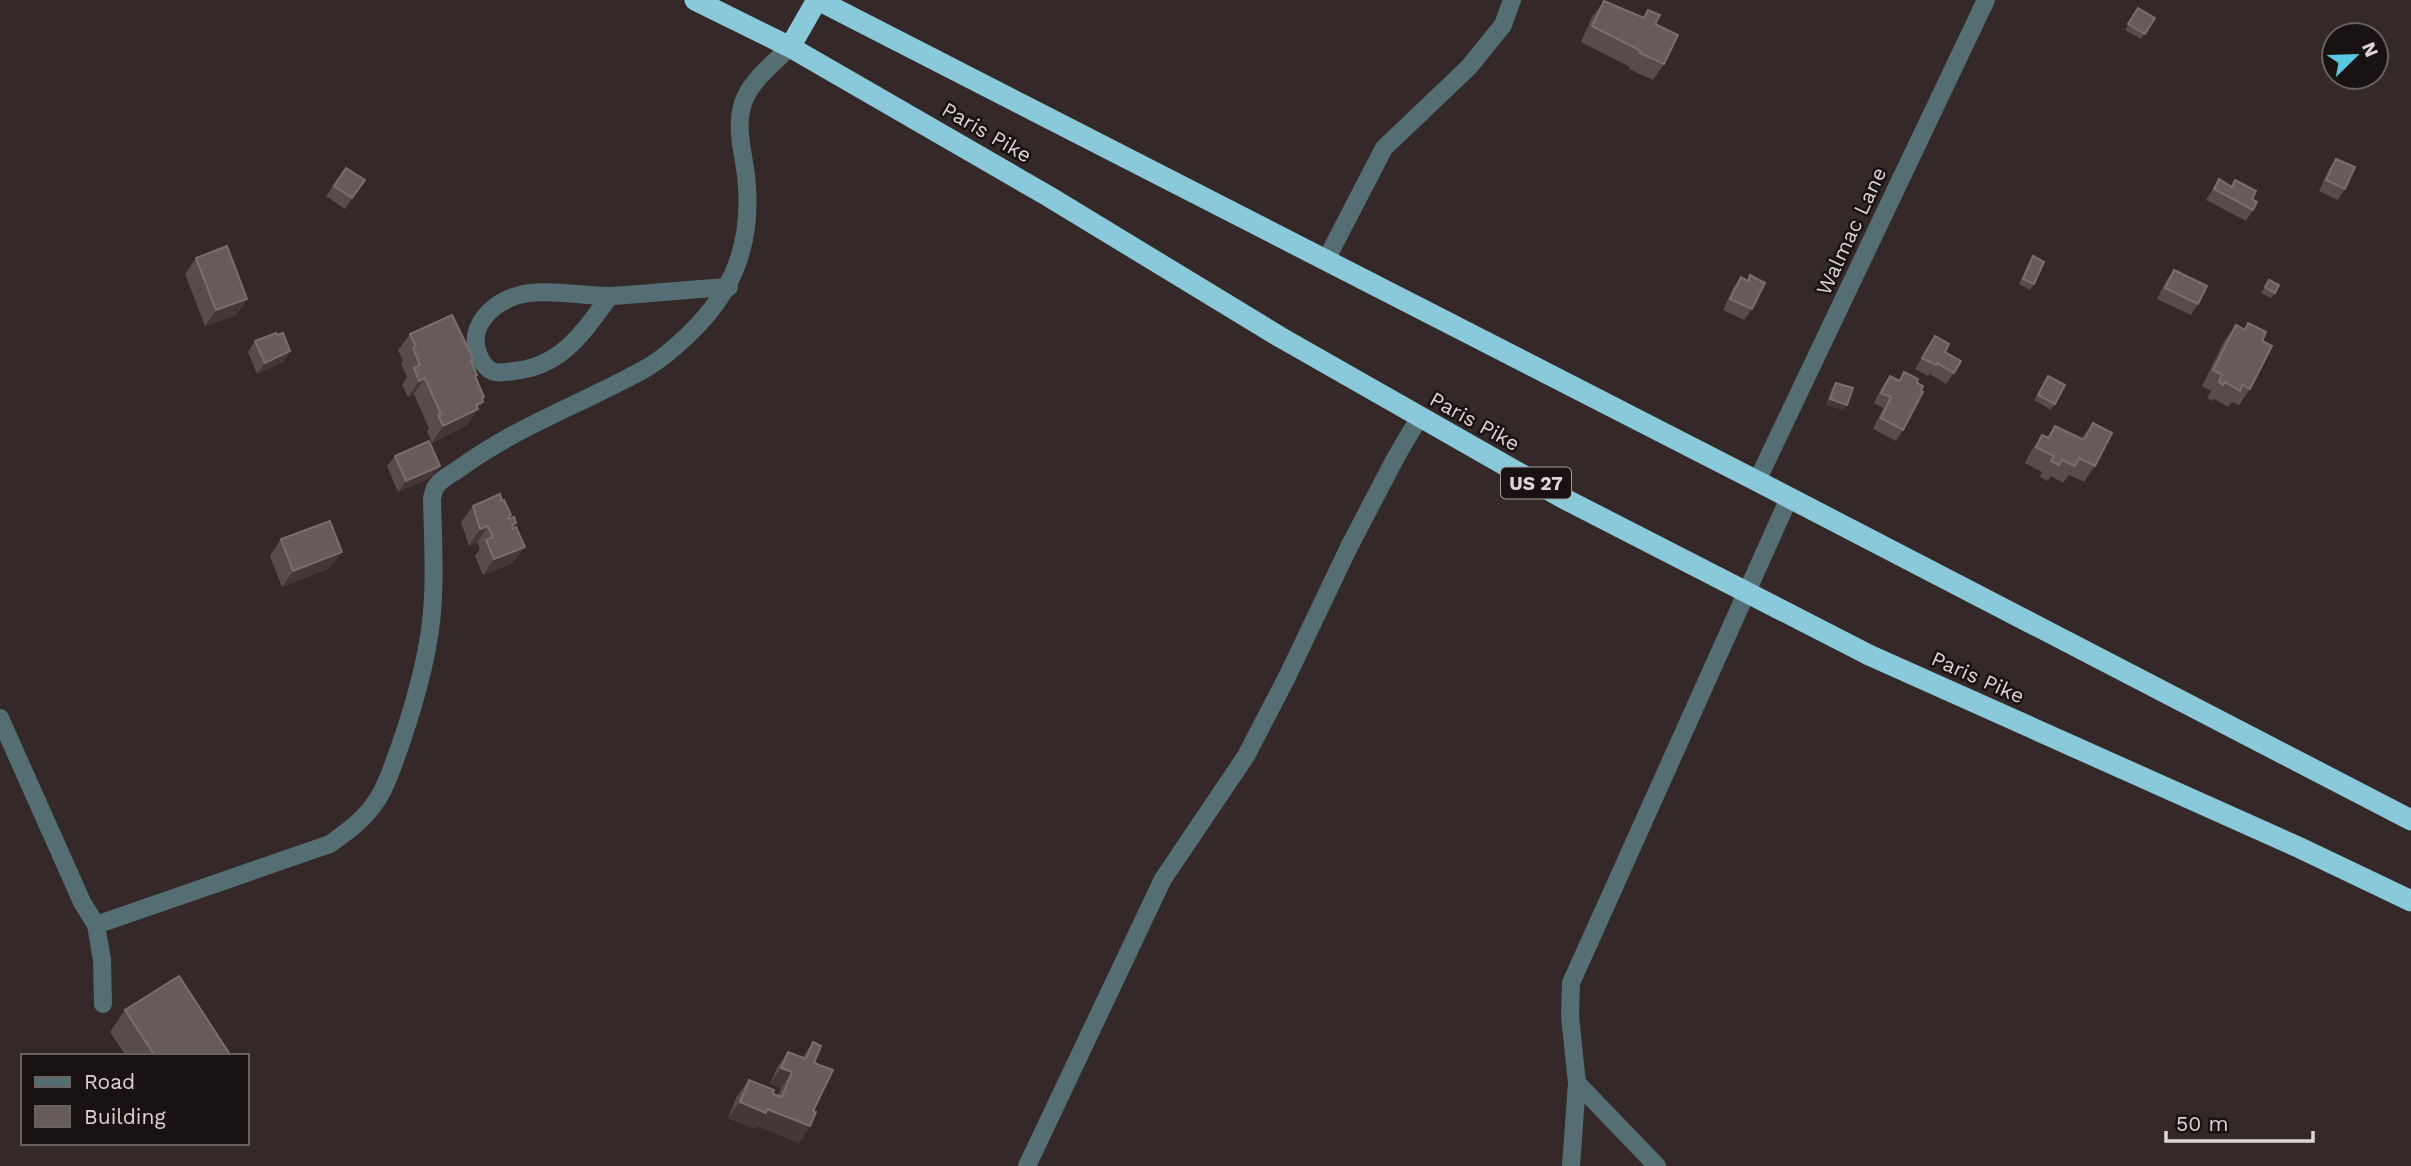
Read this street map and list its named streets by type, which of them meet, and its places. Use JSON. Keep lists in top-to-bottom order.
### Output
{
  "streets": {
    "highway": ["Paris Pike", "US 27"],
    "street": ["Walmac Lane"]
  },
  "crossings": [
    ["Paris Pike", "Walmac Lane"]
  ],
  "legend": ["Road", "Building"],
  "scale_bar": "50 m",
  "north": "top right"
}
